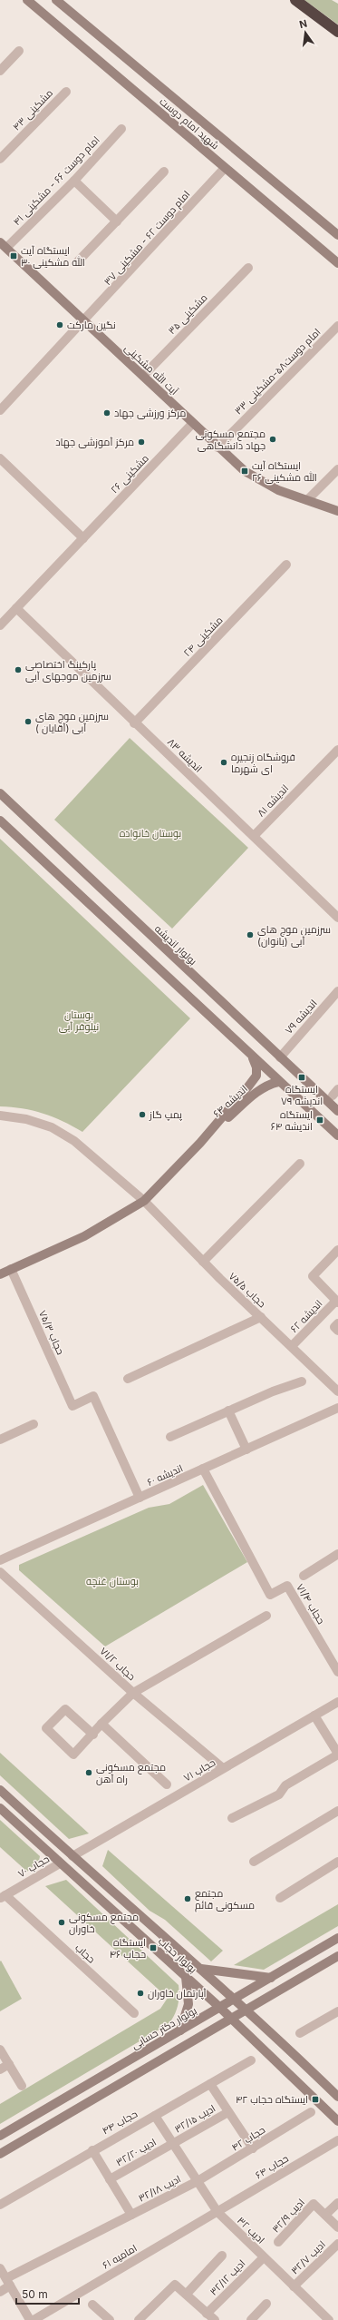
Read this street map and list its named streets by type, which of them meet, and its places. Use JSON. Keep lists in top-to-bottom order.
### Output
{
  "streets": {
    "main road": [
      "شهید امام دوست",
      "آیت الله مشکینی",
      "بولوار اندیشه",
      "اندیشه ۶۴",
      "بولوار حجاب",
      "بولوار دکتر حسابی"
    ],
    "street": [
      "مشکینی ۴۳",
      "امام دوست ۶۶ - مشکینی ۴۱",
      "امام دوست ۶۲ - مشکینی ۳۷",
      "مشکینی ۳۵",
      "امام دوست۵۸-مشکینی ۳۳",
      "مشکینی ۲۶",
      "مشکینی ۲۴",
      "اندیشه ۸۳",
      "اندیشه ۸۱",
      "اندیشه ۷۹",
      "حجاب ۷۵/۵",
      "اندیشه ۶۲",
      "حجاب ۷۵/۳",
      "اندیشه ۶۰",
      "حجاب ۷۱/۴",
      "حجاب ۷۱/۲",
      "حجاب ۷۱",
      "حجاب ۷۰",
      "حجاب",
      "ادیب ۳۲/۱۵",
      "حجاب ۴۴",
      "حجاب ۴۲",
      "ادیب ۳۲/۲۰",
      "حجاب ۶۴",
      "ادیب ۳۲/۱۸",
      "ادیب ۳۲/۹",
      "ادیب ۳۲",
      "امامیه ۶۱",
      "ادیب ۳۲/۷",
      "ادیب ۳۲/۱۲"
    ]
  },
  "crossings": [
    ["شهید امام دوست", "امام دوست ۶۲ - مشکینی ۳۷"],
    ["امام دوست ۶۶ - مشکینی ۴۱", "آیت الله مشکینی"],
    ["امام دوست ۶۲ - مشکینی ۳۷", "آیت الله مشکینی"],
    ["مشکینی ۳۵", "آیت الله مشکینی"],
    ["آیت الله مشکینی", "امام دوست۵۸-مشکینی ۳۳"],
    ["آیت الله مشکینی", "مشکینی ۲۶"],
    ["مشکینی ۲۴", "اندیشه ۸۳"],
    ["اندیشه ۸۳", "اندیشه ۸۱"],
    ["بولوار اندیشه", "اندیشه ۷۹"],
    ["حجاب ۷۵/۵", "اندیشه ۶۲"],
    ["حجاب ۷۵/۳", "اندیشه ۶۰"],
    ["اندیشه ۶۰", "حجاب ۷۱/۴"],
    ["حجاب ۷۱/۲", "حجاب ۷۱"],
    ["حجاب ۷۱", "بولوار حجاب"],
    ["حجاب ۷۰", "حجاب"],
    ["حجاب ۷۰", "بولوار حجاب"],
    ["بولوار حجاب", "بولوار دکتر حسابی"],
    ["ادیب ۳۲/۱۵", "ادیب ۳۲/۲۰"],
    ["ادیب ۳۲/۱۵", "ادیب ۳۲"],
    ["حجاب ۴۴", "ادیب ۳۲"],
    ["حجاب ۴۲", "ادیب ۳۲/۱۸"],
    ["حجاب ۴۲", "ادیب ۳۲"],
    ["ادیب ۳۲/۲۰", "ادیب ۳۲"],
    ["حجاب ۶۴", "ادیب ۳۲"],
    ["حجاب ۶۴", "امامیه ۶۱"],
    ["ادیب ۳۲/۱۸", "ادیب ۳۲"],
    ["ادیب ۳۲", "امامیه ۶۱"],
    ["ادیب ۳۲", "ادیب ۳۲/۷"],
    ["ادیب ۳۲", "ادیب ۳۲/۱۲"]
  ],
  "parks": ["بوستان خانواده", "بوستان نیلوفر آبی", "بوستان غنچه"],
  "places": {
    "transit": [
      "ایستگاه آیت الله مشکینی ۳۰",
      "ایستگاه آیت الله مشکینی ۲۶",
      "ایستگاه اندیشه ۷۹",
      "ایستگاه اندیشه ۶۴",
      "ایستگاه حجاب ۴۶",
      "ایستگاه حجاب ۴۲"
    ],
    "other": [
      "نگین مارکت",
      "مرکز ورزشی جهاد",
      "مجتمع مسکونی جهاد دانشگاهی",
      "مرکز آموزشی جهاد",
      "پارکینگ اختصاصی سرزمین موجهای آبی",
      "سرزمین موج های آبی (آقایان )",
      "فروشگاه زنجیره ای شهرما",
      "سرزمین موج های آبی (بانوان)",
      "پمپ گاز",
      "مجتمع مسکونی راه آهن",
      "مجتمع مسکونی قائم",
      "مجتمع مسکونی خاوران",
      "آپارتمان خاوران"
    ]
  },
  "scale_bar": "50 m",
  "north": "top"
}
